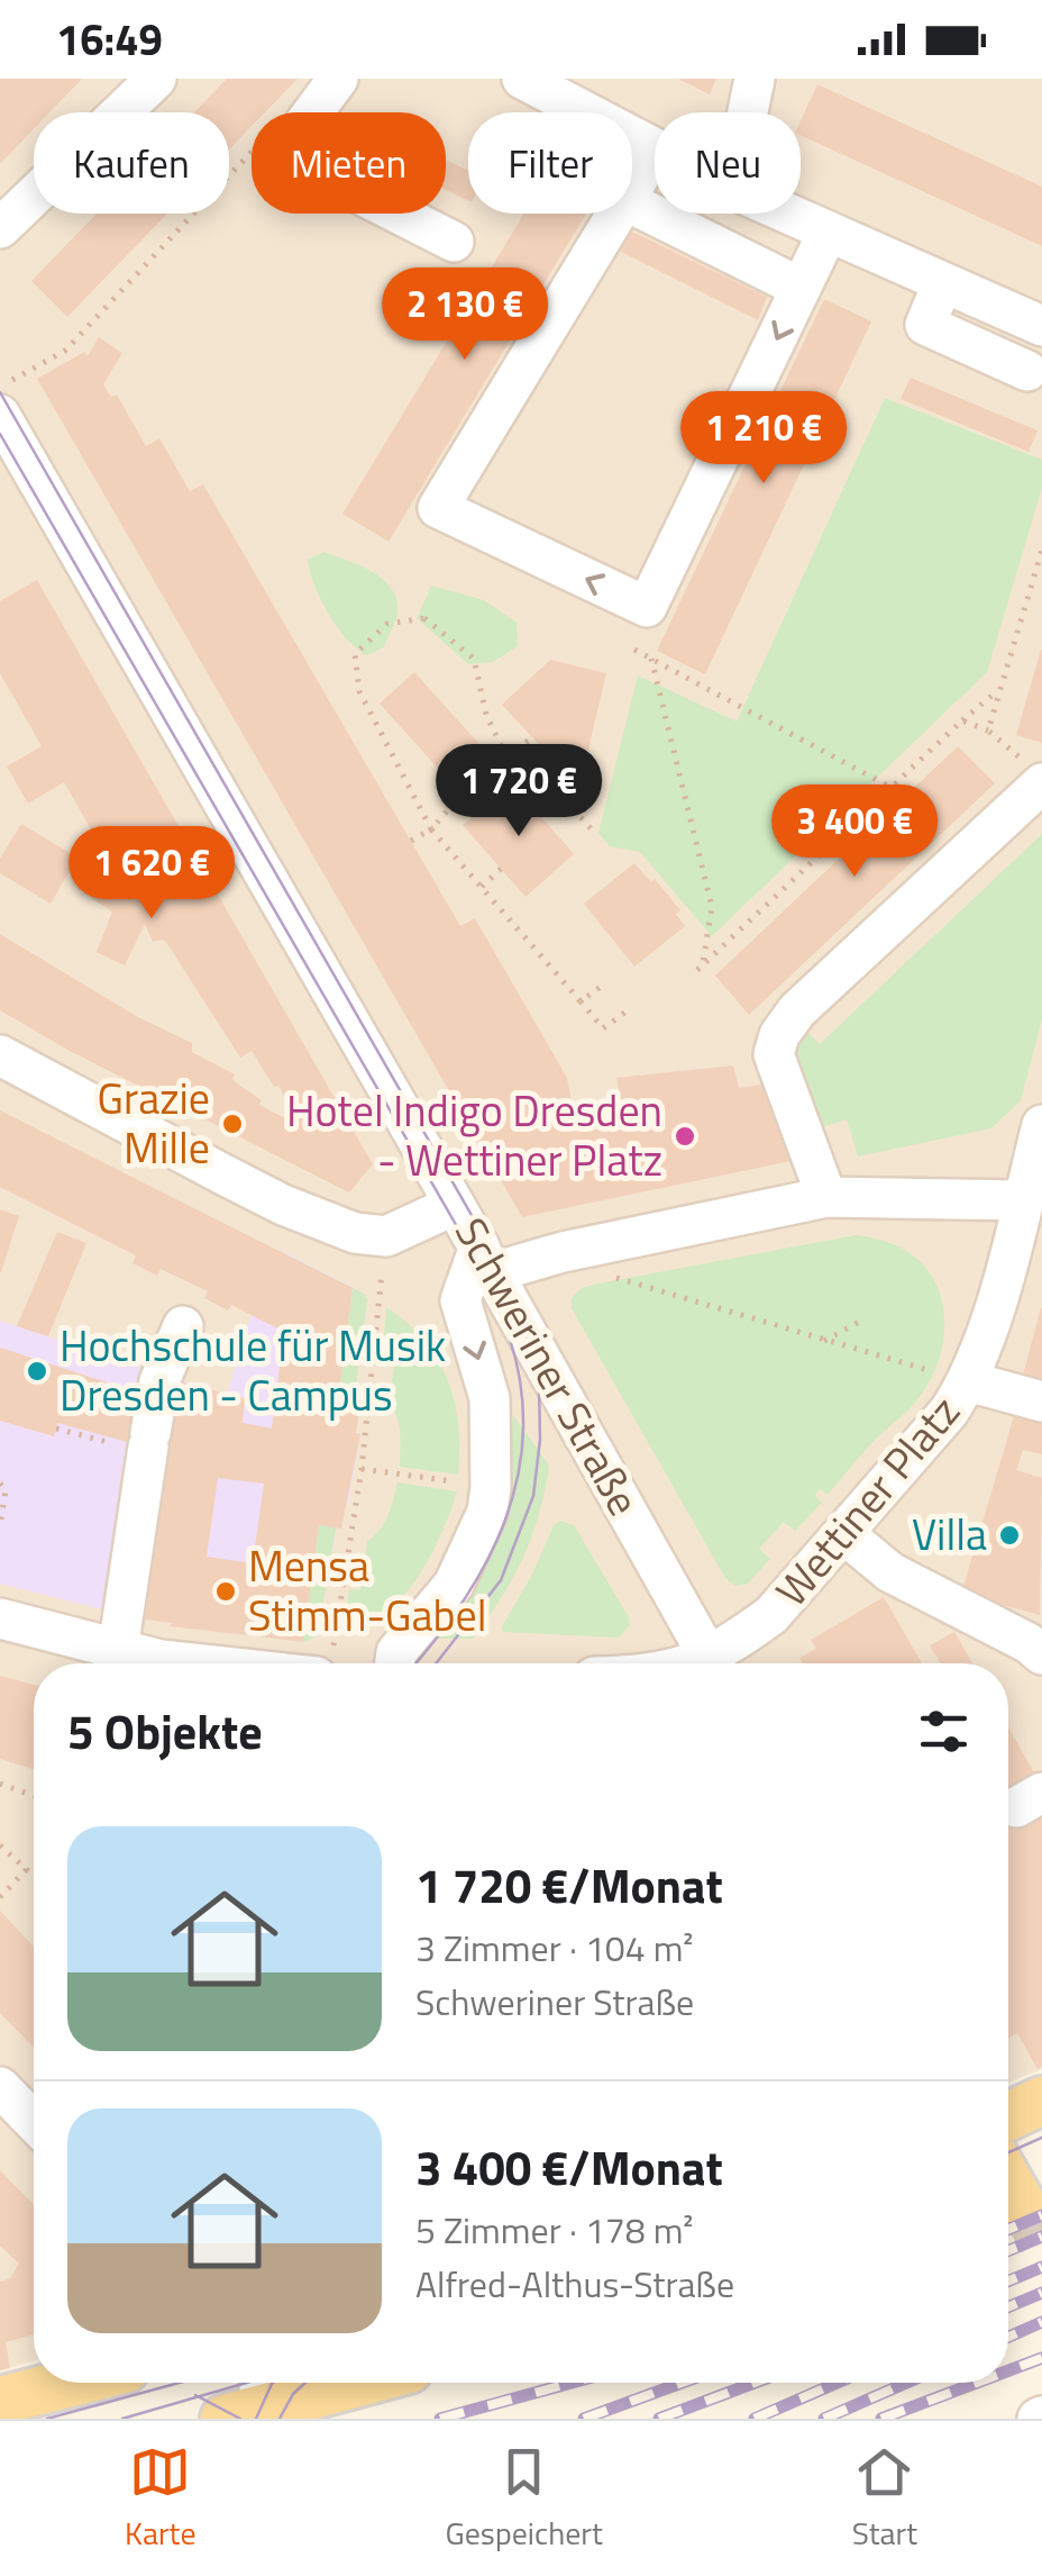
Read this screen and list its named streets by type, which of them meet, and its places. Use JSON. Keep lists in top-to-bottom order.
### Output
{
  "streets": {
    "street": ["Schweriner Straße", "Wettiner Platz"]
  },
  "places": [
    "Grazie Mille",
    "Hotel Indigo Dresden - Wettiner Platz",
    "Hochschule für Musik Dresden - Campus",
    "Villa",
    "Mensa Stimm-Gabel"
  ],
  "page": {
    "status": "16:49",
    "chip": [
      "Kaufen",
      "Mieten",
      "Filter",
      "Neu"
    ],
    "price": [
      "2 130 €",
      "1 210 €",
      "1 720 €",
      "3 400 €",
      "1 620 €"
    ],
    "heading": "5 Objekte",
    "list": [
      {
        "name": "1 720 €/Monat",
        "note": "3 Zimmer · 104 m² · Schweriner Straße"
      },
      {
        "name": "3 400 €/Monat",
        "note": "5 Zimmer · 178 m² · Alfred-Althus-Straße"
      }
    ],
    "tabs": ["Karte", "Gespeichert", "Start"]
  }
}
